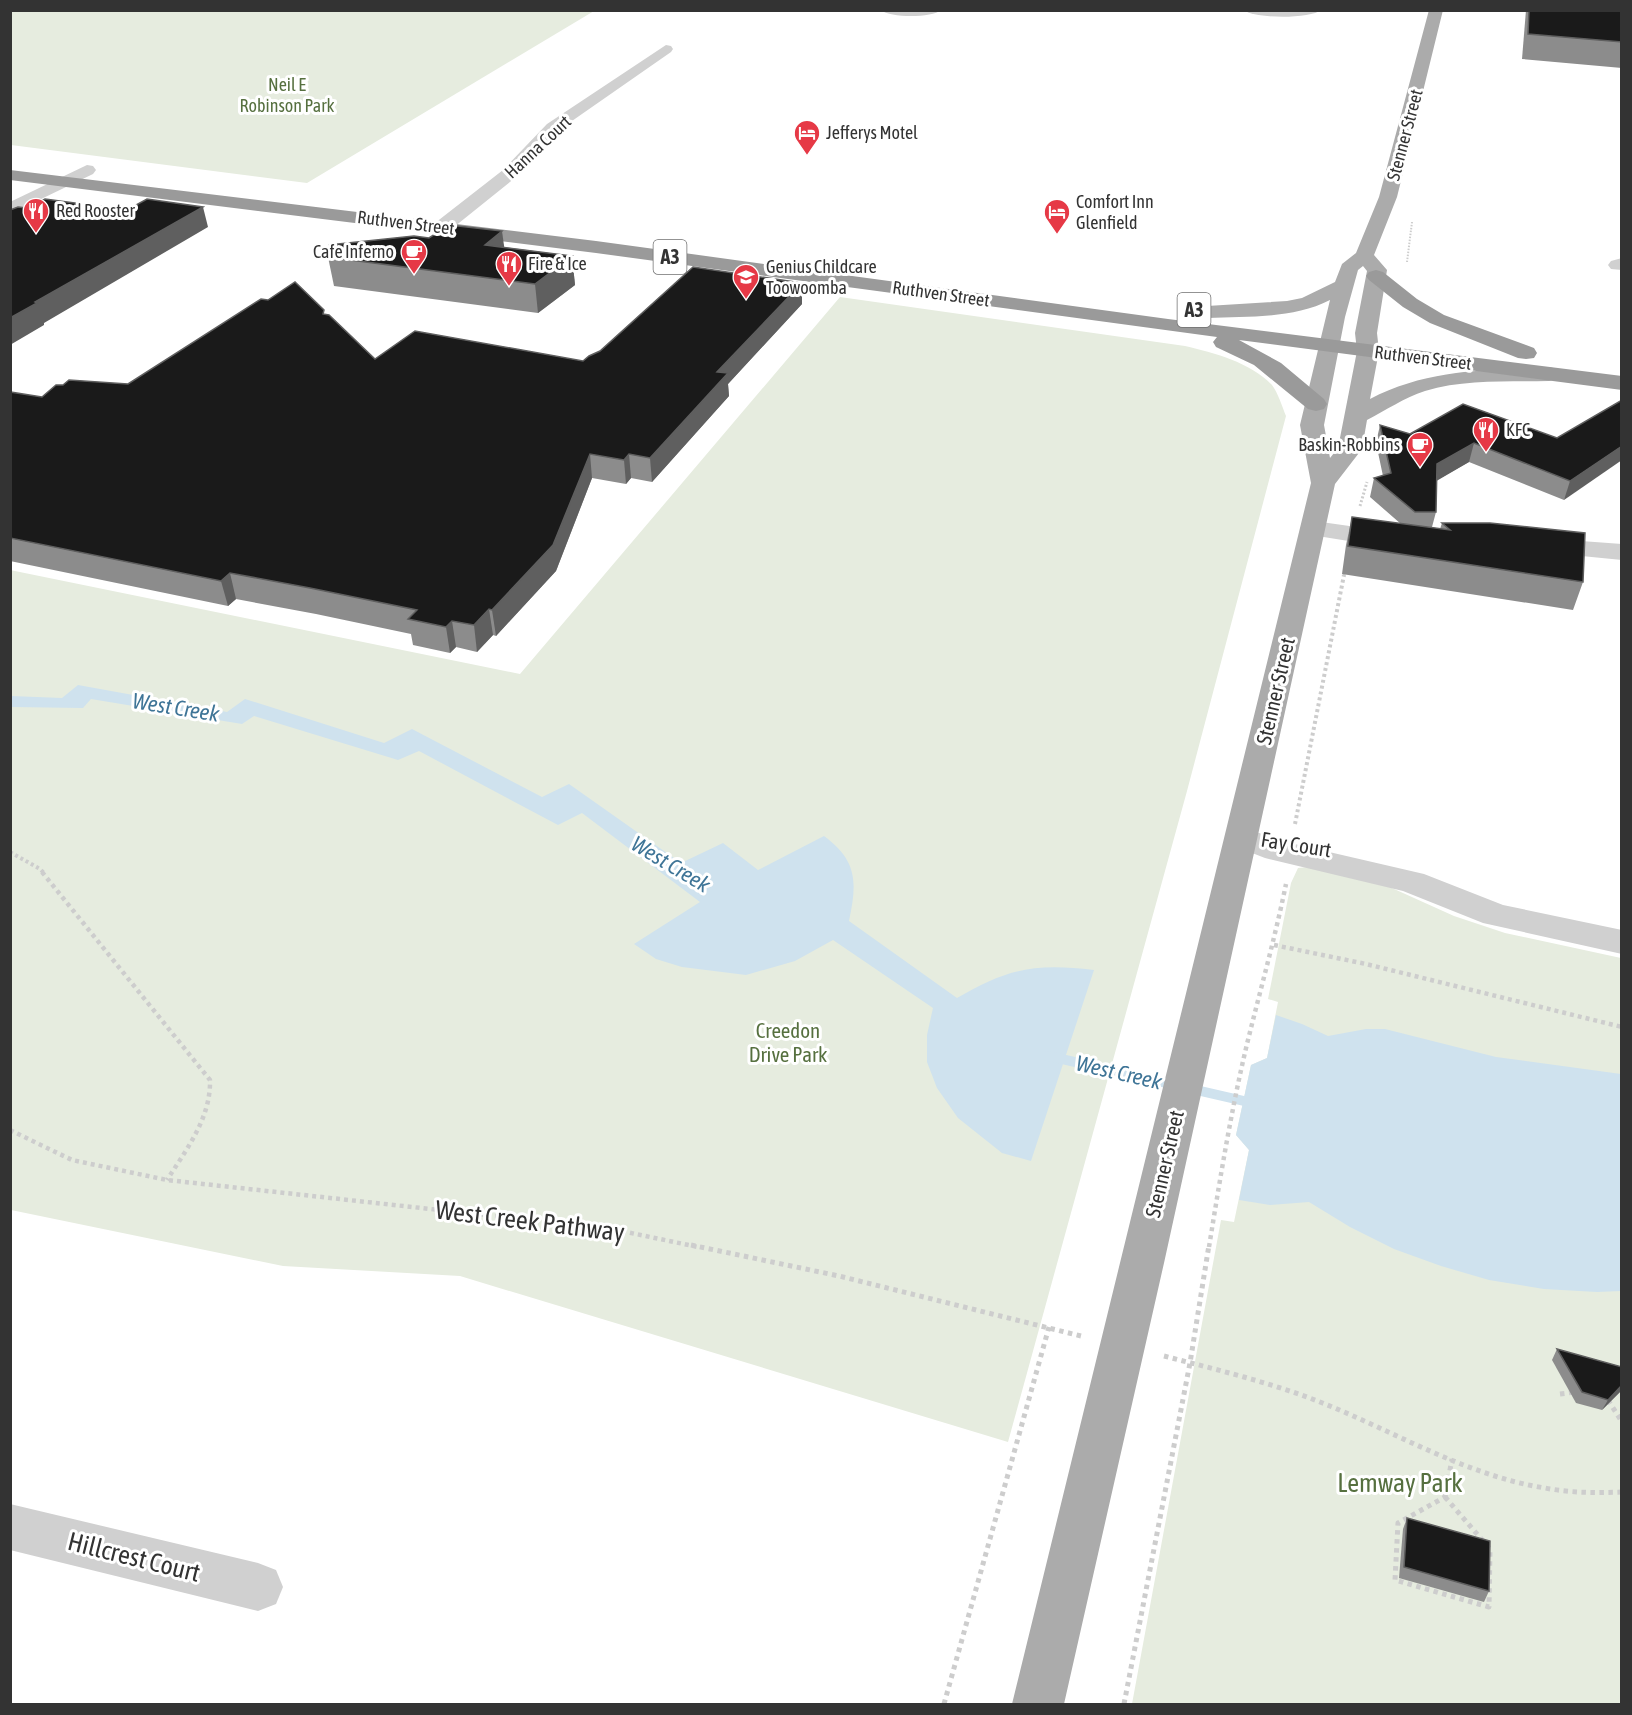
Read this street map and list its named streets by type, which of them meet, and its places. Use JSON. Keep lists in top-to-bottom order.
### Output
{
  "streets": {
    "highway": ["Ruthven Street", "A3"],
    "main road": ["Stenner Street"],
    "street": ["Hanna Court", "Fay Court", "Hillcrest Court"],
    "path": ["West Creek Pathway"]
  },
  "crossings": [
    ["Stenner Street", "Ruthven Street"],
    ["Stenner Street", "Fay Court"],
    ["Hanna Court", "Ruthven Street"]
  ],
  "water": ["West Creek"],
  "parks": ["Neil E Robinson Park", "Creedon Drive Park", "Lemway Park"],
  "places": {
    "hotel": ["Jefferys Motel", "Comfort Inn Glenfield"],
    "restaurant": ["Red Rooster", "Fire & Ice", "KFC"],
    "cafe": ["Cafe Inferno", "Baskin-Robbins"],
    "school or university": ["Genius Childcare Toowoomba"]
  }
}
